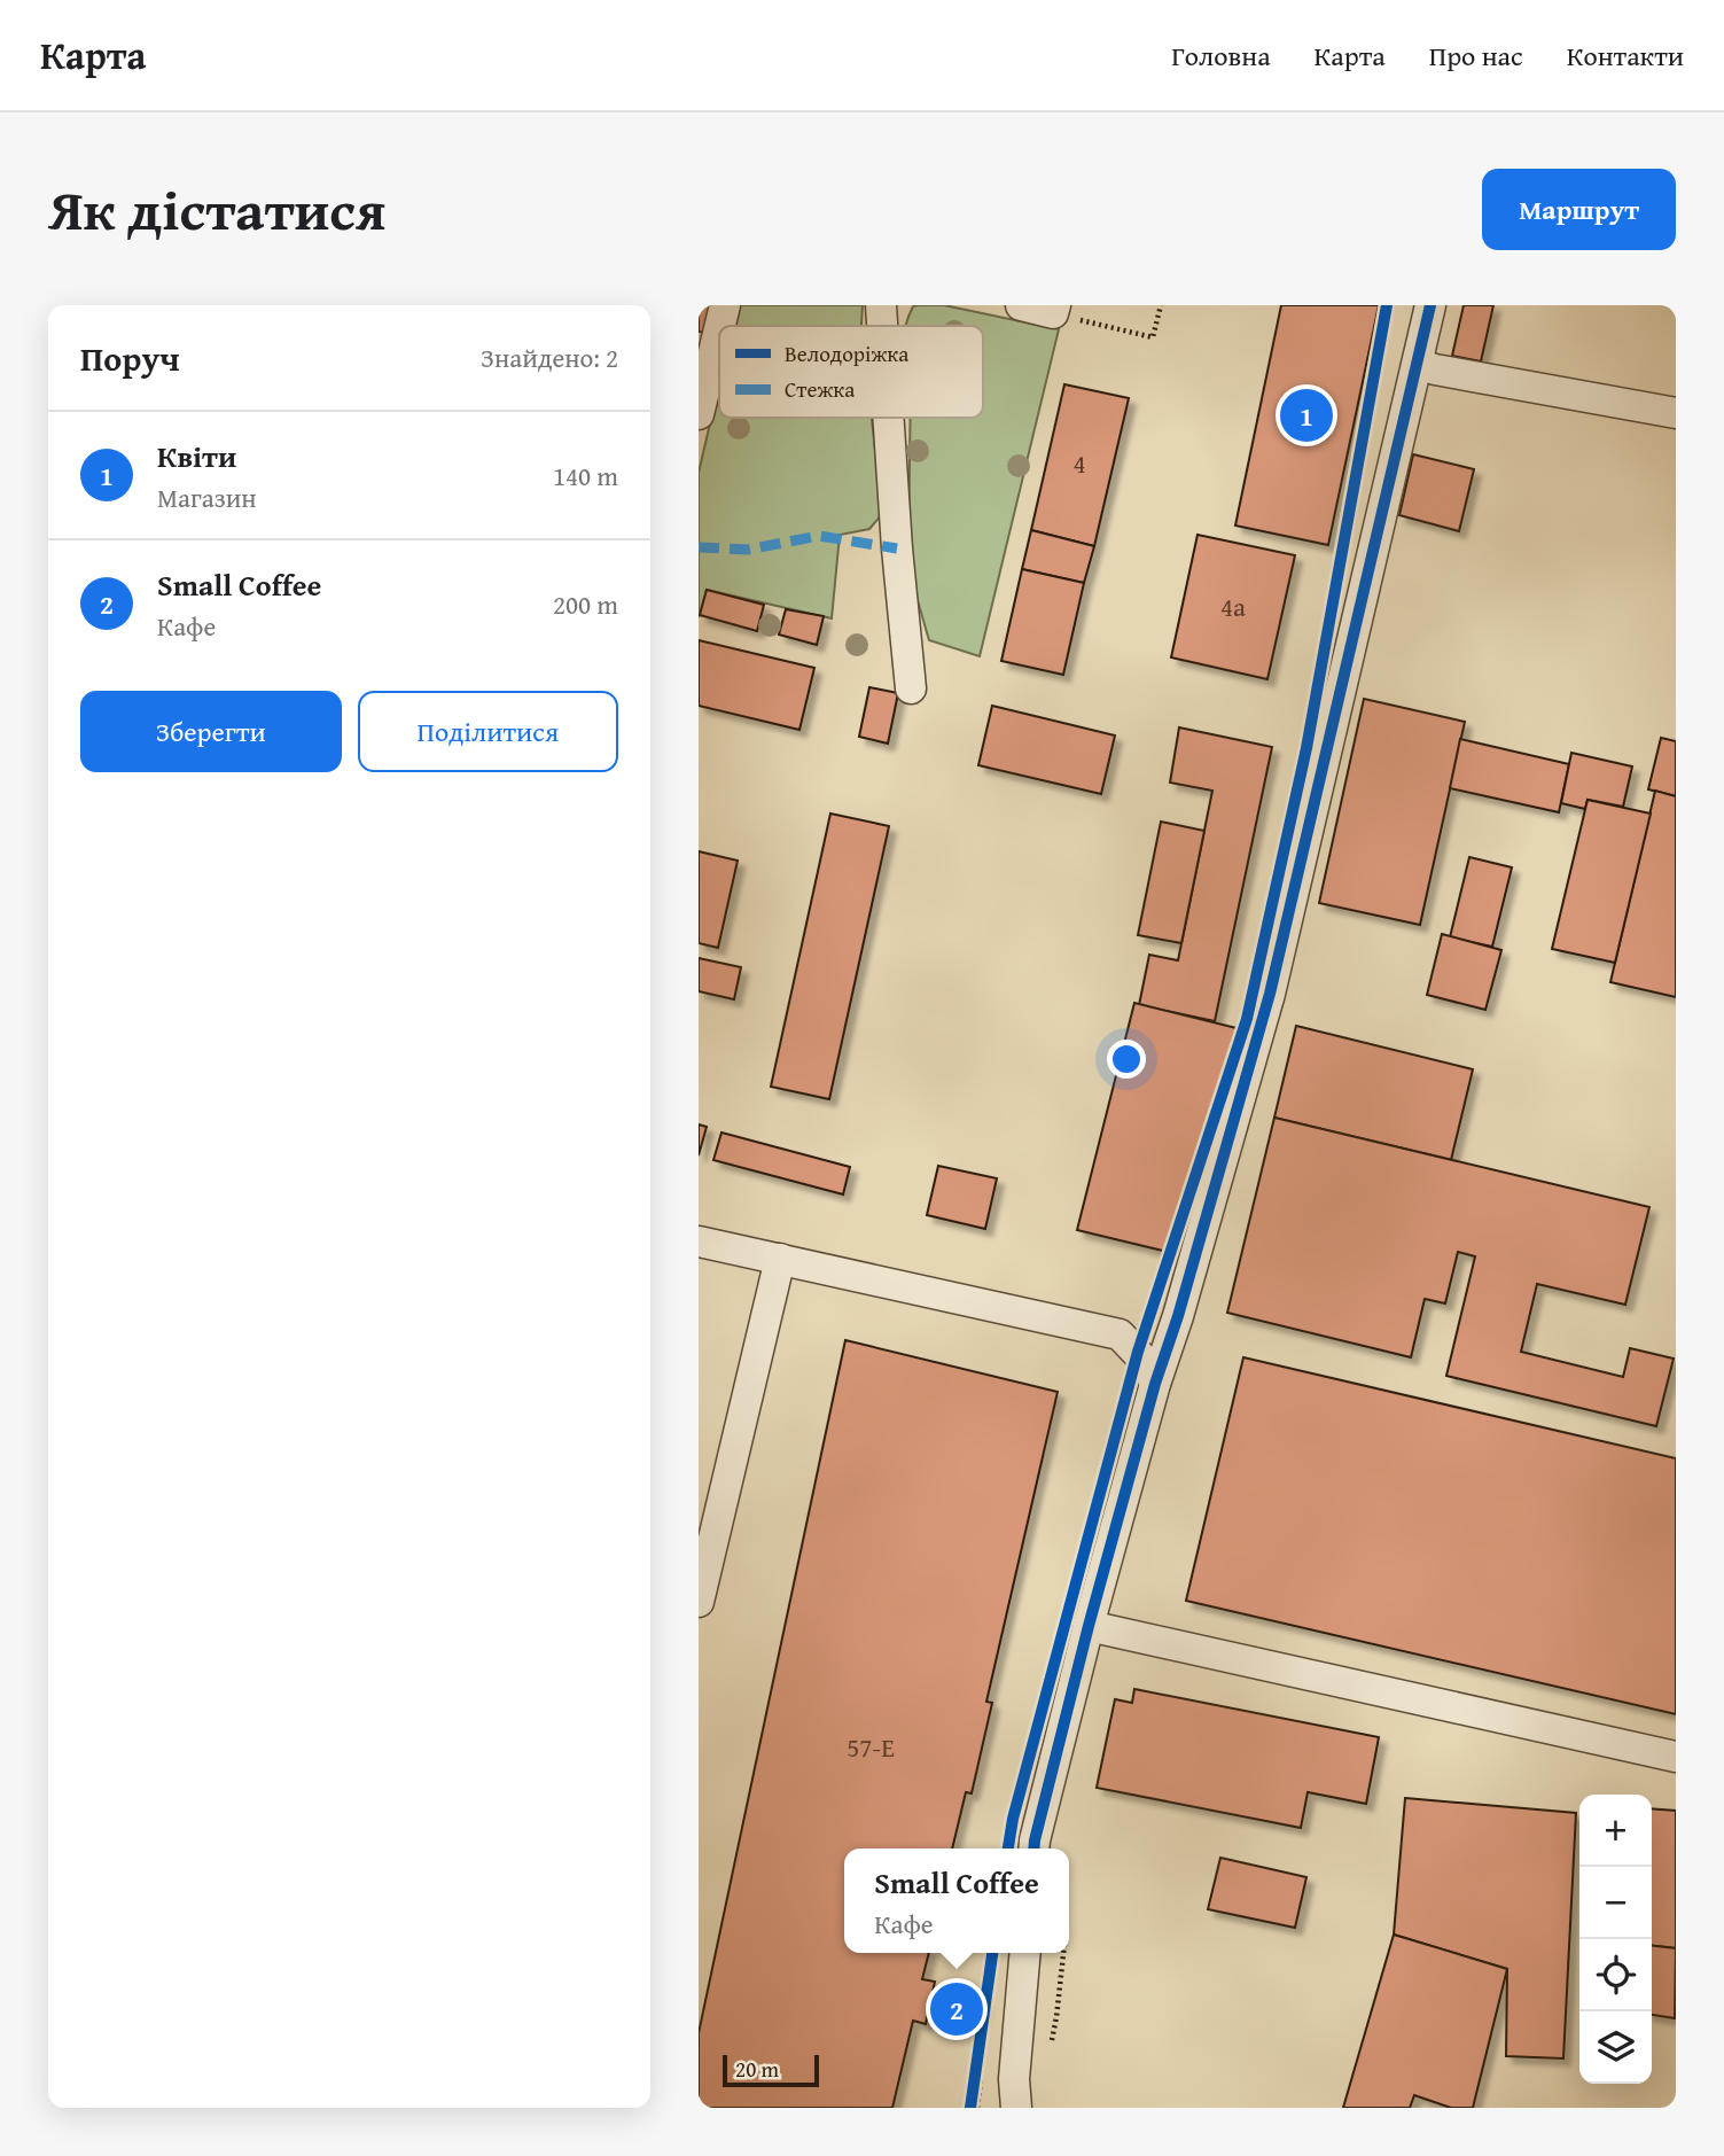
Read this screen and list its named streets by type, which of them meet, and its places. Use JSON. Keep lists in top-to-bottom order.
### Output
{
  "house_numbers": ["4", "4а", "57-Е"],
  "legend": ["Велодоріжка", "Стежка"],
  "scale_bar": "20 m",
  "page": {
    "header": "Карта",
    "nav": [
      "Головна",
      "Карта",
      "Про нас",
      "Контакти"
    ],
    "title": "Як дістатися",
    "buttons": [
      "Маршрут",
      ["Зберегти", "Поділитися"]
    ],
    "heading": ["Поруч", "Знайдено: 2"],
    "pins": ["1", "2"],
    "list": [
      {
        "mark": "1",
        "name": "Квіти",
        "note": "Магазин",
        "value": "140 m"
      },
      {
        "mark": "2",
        "name": "Small Coffee",
        "note": "Кафе",
        "value": "200 m"
      }
    ],
    "map_buttons": ["+", "−"],
    "popup": ["Small Coffee", "Кафе"],
    "scale": "20 m"
  }
}
